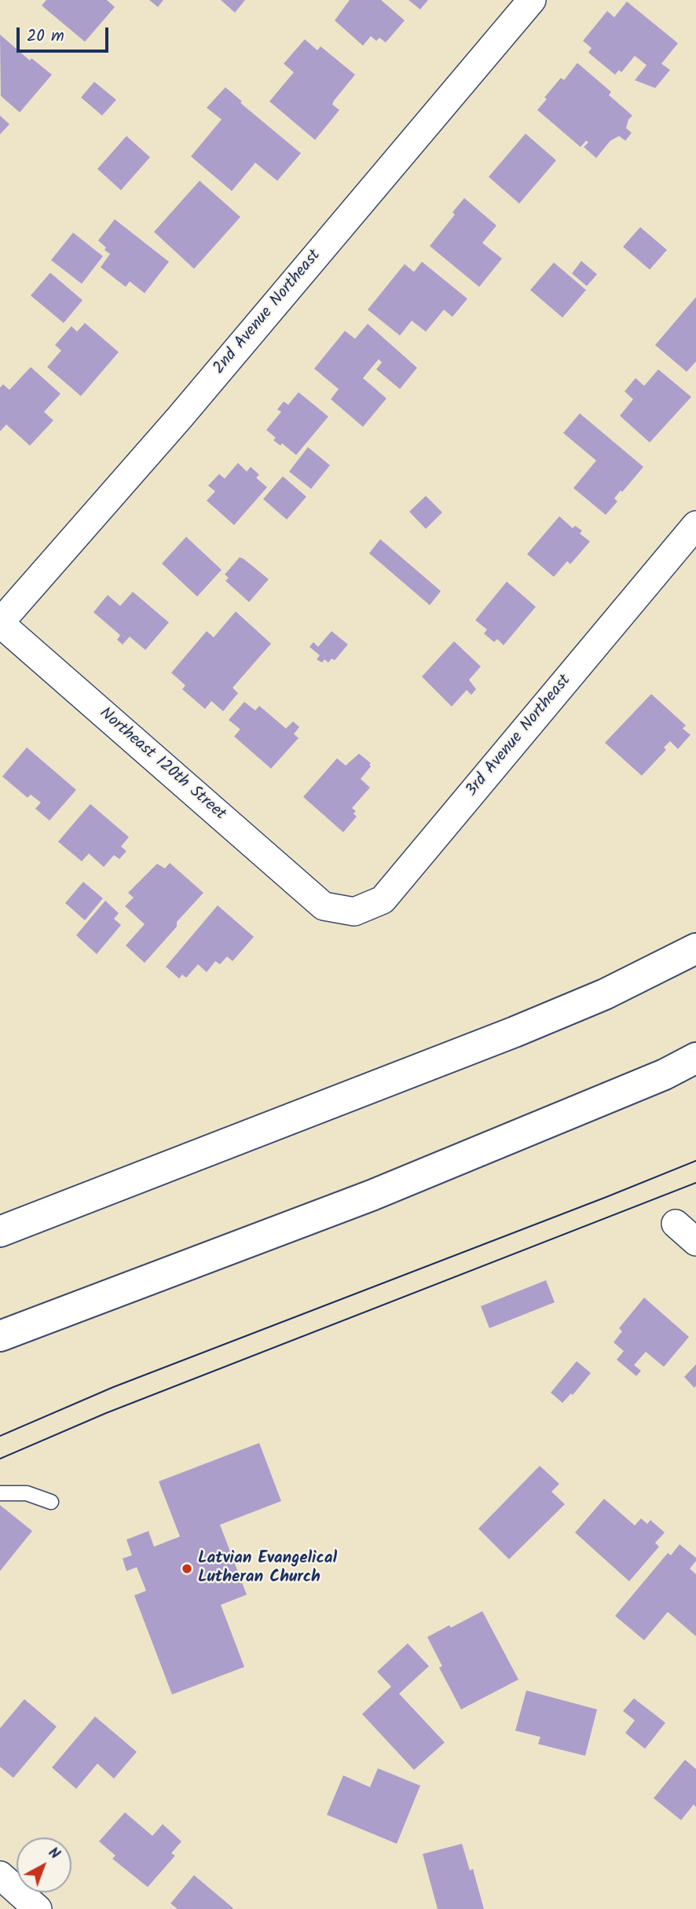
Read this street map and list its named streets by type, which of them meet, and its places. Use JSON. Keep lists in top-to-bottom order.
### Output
{
  "streets": {
    "street": ["2nd Avenue Northeast", "3rd Avenue Northeast", "Northeast 120th Street"]
  },
  "crossings": [
    ["2nd Avenue Northeast", "Northeast 120th Street"],
    ["3rd Avenue Northeast", "Northeast 120th Street"]
  ],
  "places": ["Latvian Evangelical Lutheran Church"],
  "scale_bar": "20 m",
  "north": "top right"
}
